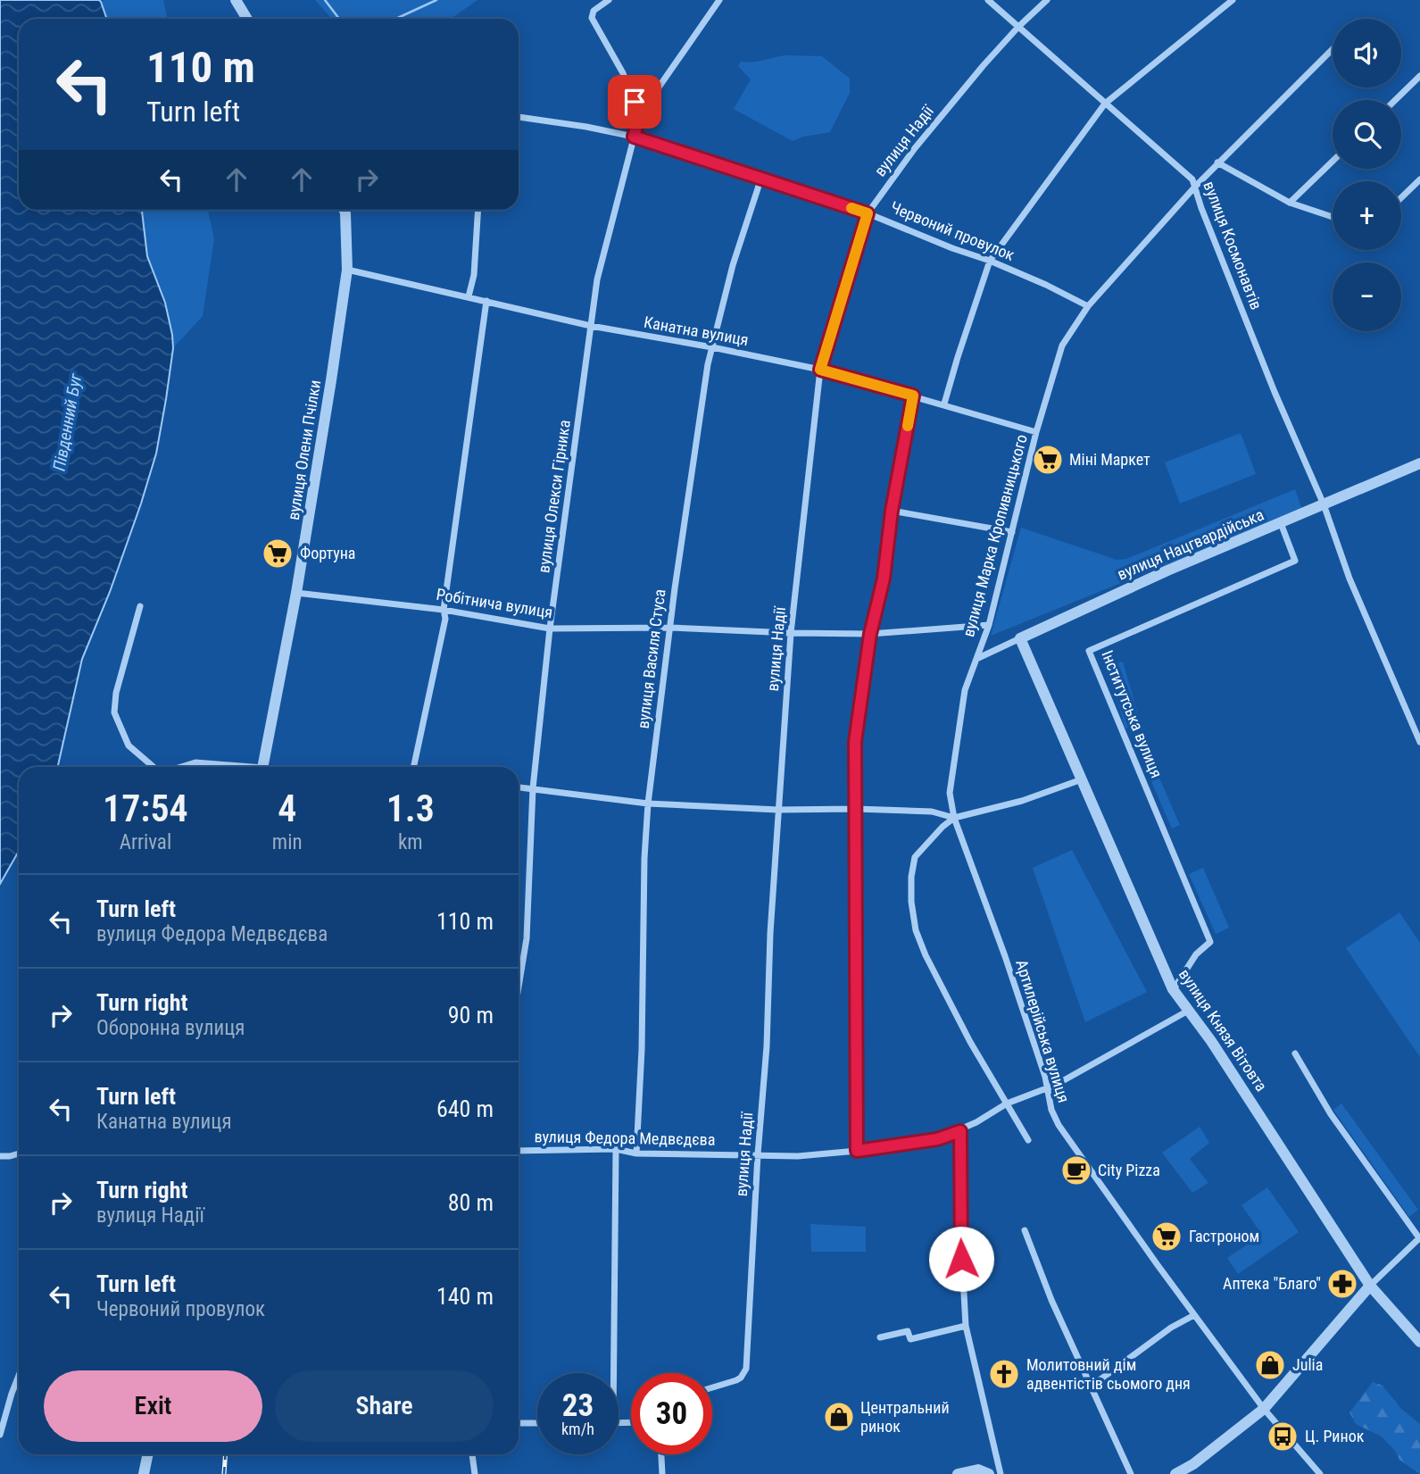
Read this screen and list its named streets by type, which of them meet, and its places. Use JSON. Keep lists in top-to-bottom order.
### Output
{
  "streets": {
    "street": [
      "вулиця Надії",
      "Червоний провулок",
      "вулиця Космонавтів",
      "Канатна вулиця",
      "вулиця Олени Пчілки",
      "вулиця Олекси Гірника",
      "вулиця Марка Кропивницького",
      "вулиця Нацгвардійська",
      "Робітнича вулиця",
      "вулиця Василя Стуса",
      "Інститутська вулиця",
      "вулиця Князя Вітовта",
      "Артилерійська вулиця",
      "вулиця Федора Медвєдєва"
    ]
  },
  "crossings": [
    ["вулиця Надії", "Червоний провулок"],
    ["вулиця Надії", "вулиця Космонавтів"],
    ["вулиця Надії", "Канатна вулиця"],
    ["вулиця Надії", "Робітнича вулиця"],
    ["вулиця Надії", "вулиця Федора Медвєдєва"],
    ["Червоний провулок", "вулиця Олекси Гірника"],
    ["Червоний провулок", "вулиця Марка Кропивницького"],
    ["Червоний провулок", "вулиця Василя Стуса"],
    ["вулиця Космонавтів", "вулиця Марка Кропивницького"],
    ["вулиця Космонавтів", "вулиця Нацгвардійська"],
    ["Канатна вулиця", "вулиця Олени Пчілки"],
    ["Канатна вулиця", "вулиця Олекси Гірника"],
    ["Канатна вулиця", "вулиця Марка Кропивницького"],
    ["Канатна вулиця", "вулиця Василя Стуса"],
    ["вулиця Олени Пчілки", "Робітнича вулиця"],
    ["вулиця Олекси Гірника", "Робітнича вулиця"],
    ["вулиця Марка Кропивницького", "вулиця Нацгвардійська"],
    ["вулиця Марка Кропивницького", "Робітнича вулиця"],
    ["вулиця Марка Кропивницького", "Артилерійська вулиця"],
    ["вулиця Нацгвардійська", "Інститутська вулиця"],
    ["вулиця Нацгвардійська", "вулиця Князя Вітовта"],
    ["Робітнича вулиця", "вулиця Василя Стуса"],
    ["вулиця Василя Стуса", "вулиця Федора Медвєдєва"],
    ["Інститутська вулиця", "вулиця Князя Вітовта"],
    ["вулиця Князя Вітовта", "вулиця Федора Медвєдєва"],
    ["Артилерійська вулиця", "вулиця Федора Медвєдєва"]
  ],
  "water": ["Південний Буг"],
  "places": {
    "supermarket": ["Міні Маркет", "Фортуна", "Гастроном"],
    "cafe": ["City Pizza"],
    "pharmacy": ["Аптека \"Благо\""],
    "shop": ["Julia", "Центральний ринок"],
    "church": ["Молитовний дім адвентістів сьомого дня"],
    "bus stop": ["Ц. Ринок"]
  },
  "page": {
    "map_buttons": ["+", "−"],
    "turn": ["110 m", "Turn left"],
    "eta": [
      "17:54",
      "Arrival",
      "4",
      "min",
      "1.3",
      "km"
    ],
    "list": [
      {
        "name": "Turn left",
        "note": "вулиця Федора Медвєдєва",
        "value": "110 m"
      },
      {
        "name": "Turn right",
        "note": "Оборонна вулиця",
        "value": "90 m"
      },
      {
        "name": "Turn left",
        "note": "Канатна вулиця",
        "value": "640 m"
      },
      {
        "name": "Turn right",
        "note": "вулиця Надії",
        "value": "80 m"
      },
      {
        "name": "Turn left",
        "note": "Червоний провулок",
        "value": "140 m"
      }
    ],
    "buttons": ["Exit", "Share"],
    "speed": "23 km/h",
    "limit": "30"
  }
}
